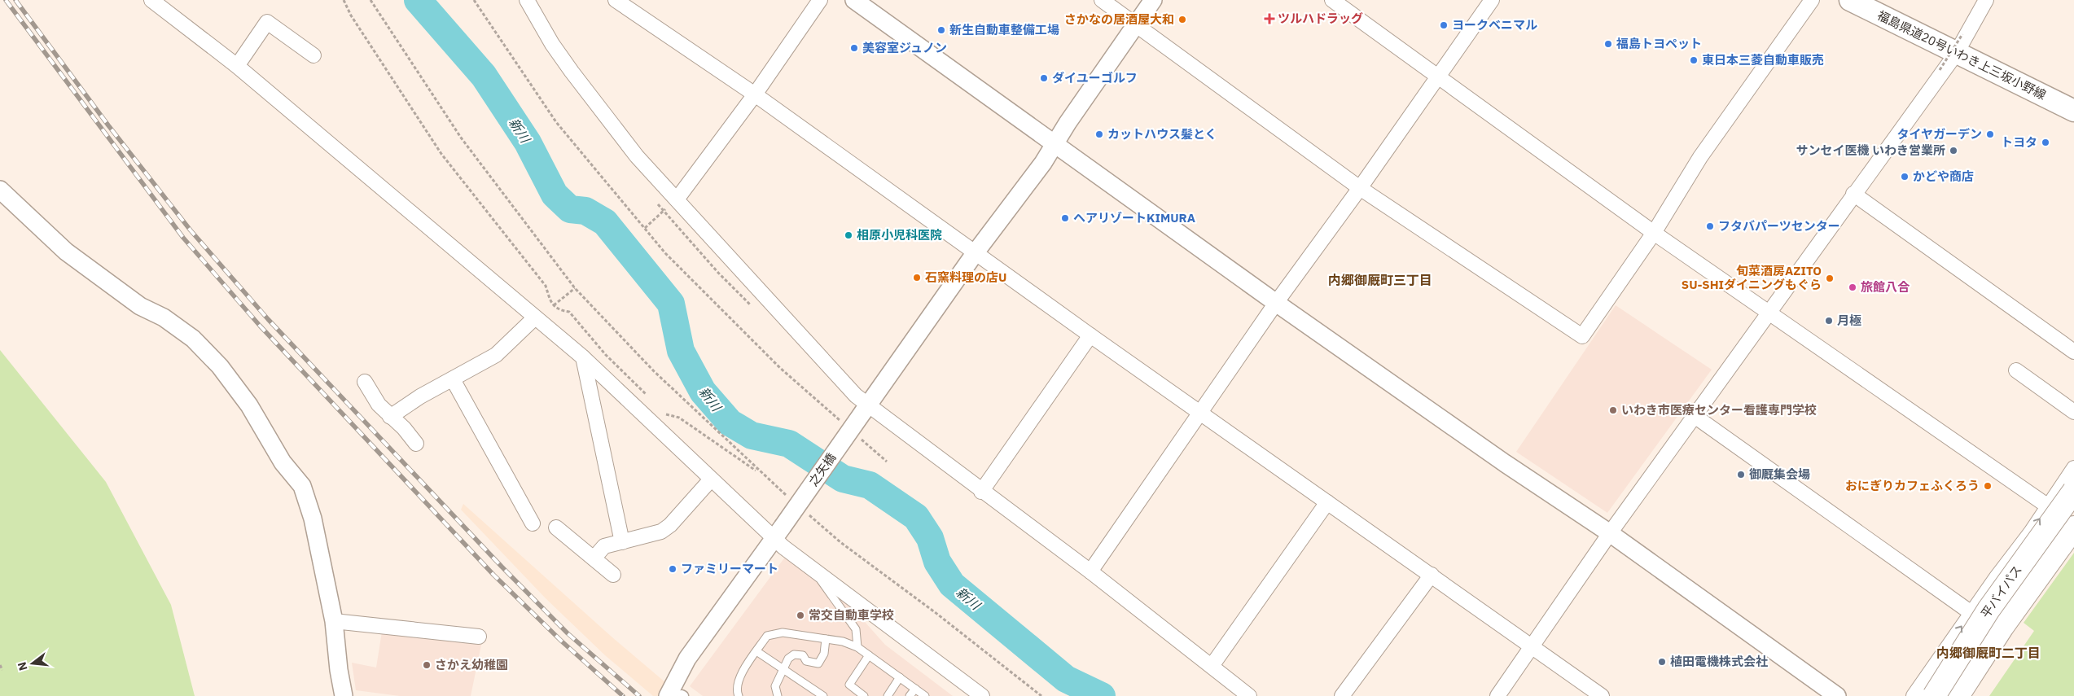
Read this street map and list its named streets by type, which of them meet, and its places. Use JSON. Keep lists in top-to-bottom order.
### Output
{
  "streets": {
    "highway": ["平バイパス"],
    "main road": ["福島県道20号いわき上三坂小野線"],
    "street": ["之矢橋"]
  },
  "districts": ["内郷御厩町三丁目", "内郷御厩町二丁目"],
  "water": ["新川"],
  "places": {
    "health": ["ツルハドラッグ"],
    "other": [
      "さかなの居酒屋大和",
      "ヨークベニマル",
      "新生自動車整備工場",
      "福島トヨペット",
      "美容室ジュノン",
      "東日本三菱自動車販売",
      "ダイユーゴルフ",
      "カットハウス髪とく",
      "タイヤガーデン",
      "トヨタ",
      "サンセイ医機 いわき営業所",
      "かどや商店",
      "ヘアリゾートKIMURA",
      "フタバパーツセンター",
      "相原小児科医院",
      "石窯料理の店U",
      "旬菜酒房AZITO SU-SHIダイニングもぐら",
      "旅館八合",
      "月極",
      "いわき市医療センター看護専門学校",
      "御厩集会場",
      "おにぎりカフェふくろう",
      "ファミリーマート",
      "常交自動車学校",
      "植田電機株式会社",
      "さかえ幼稚園"
    ]
  },
  "north": "left"
}
